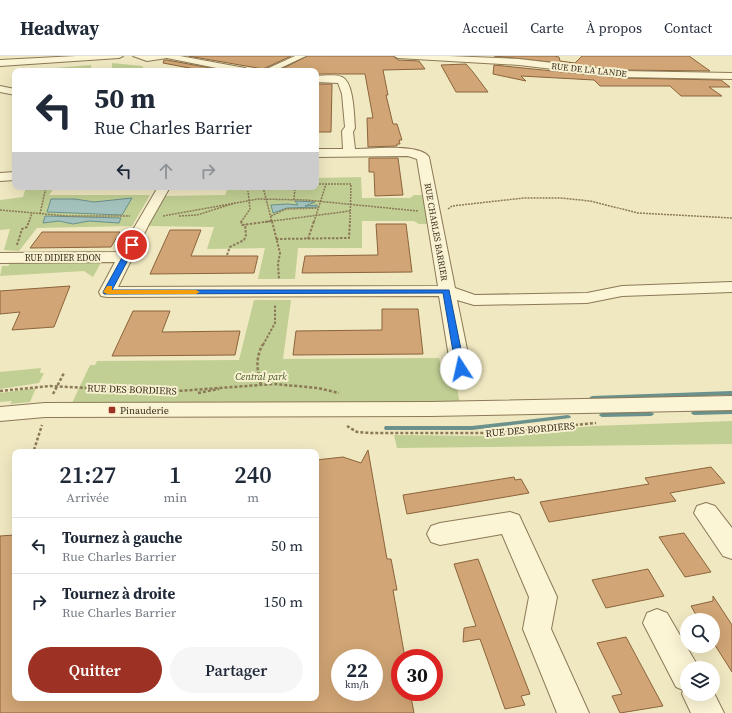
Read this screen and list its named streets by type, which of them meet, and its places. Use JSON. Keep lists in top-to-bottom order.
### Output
{
  "streets": {
    "street": [
      "RUE DE LA LANDE",
      "RUE CHARLES BARRIER",
      "RUE DIDIER EDON",
      "RUE DES BORDIERS"
    ]
  },
  "crossings": [
    ["RUE CHARLES BARRIER", "RUE DIDIER EDON"]
  ],
  "parks": ["Central park"],
  "places": {
    "transit": ["Pinauderie"]
  },
  "page": {
    "header": "Headway",
    "nav": [
      "Accueil",
      "Carte",
      "À propos",
      "Contact"
    ],
    "turn": ["50 m", "Rue Charles Barrier"],
    "eta": [
      "21:27",
      "Arrivée",
      "1",
      "min",
      "240",
      "m"
    ],
    "list": [
      {
        "name": "Tournez à gauche",
        "note": "Rue Charles Barrier",
        "value": "50 m"
      },
      {
        "name": "Tournez à droite",
        "note": "Rue Charles Barrier",
        "value": "150 m"
      }
    ],
    "buttons": ["Quitter", "Partager"],
    "speed": "22 km/h",
    "limit": "30"
  }
}
